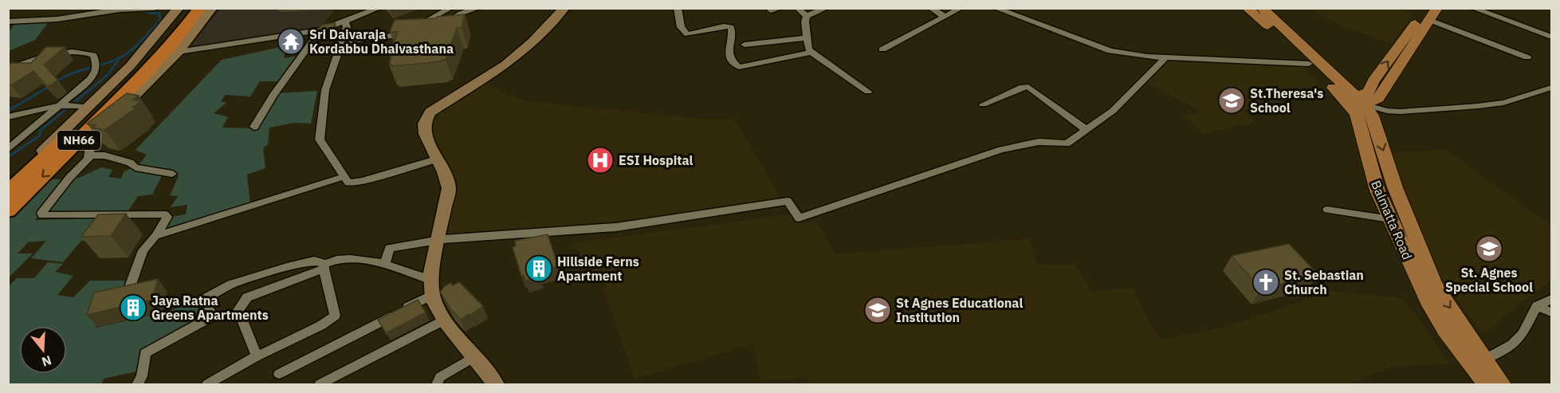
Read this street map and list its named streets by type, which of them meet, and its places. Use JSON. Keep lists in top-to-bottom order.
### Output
{
  "streets": {
    "highway": ["NH66"],
    "main road": ["Balmatta Road"]
  },
  "places": {
    "temple": ["Sri Daivaraja Kordabbu Dhaivasthana"],
    "school or university": ["St.Theresa's School", "St. Agnes Special School", "St Agnes Educational Institution"],
    "hospital": ["ESI Hospital"],
    "building": ["Hillside Ferns Apartment", "Jaya Ratna Greens Apartments"],
    "church": ["St. Sebastian Church"]
  },
  "north": "bottom"
}
